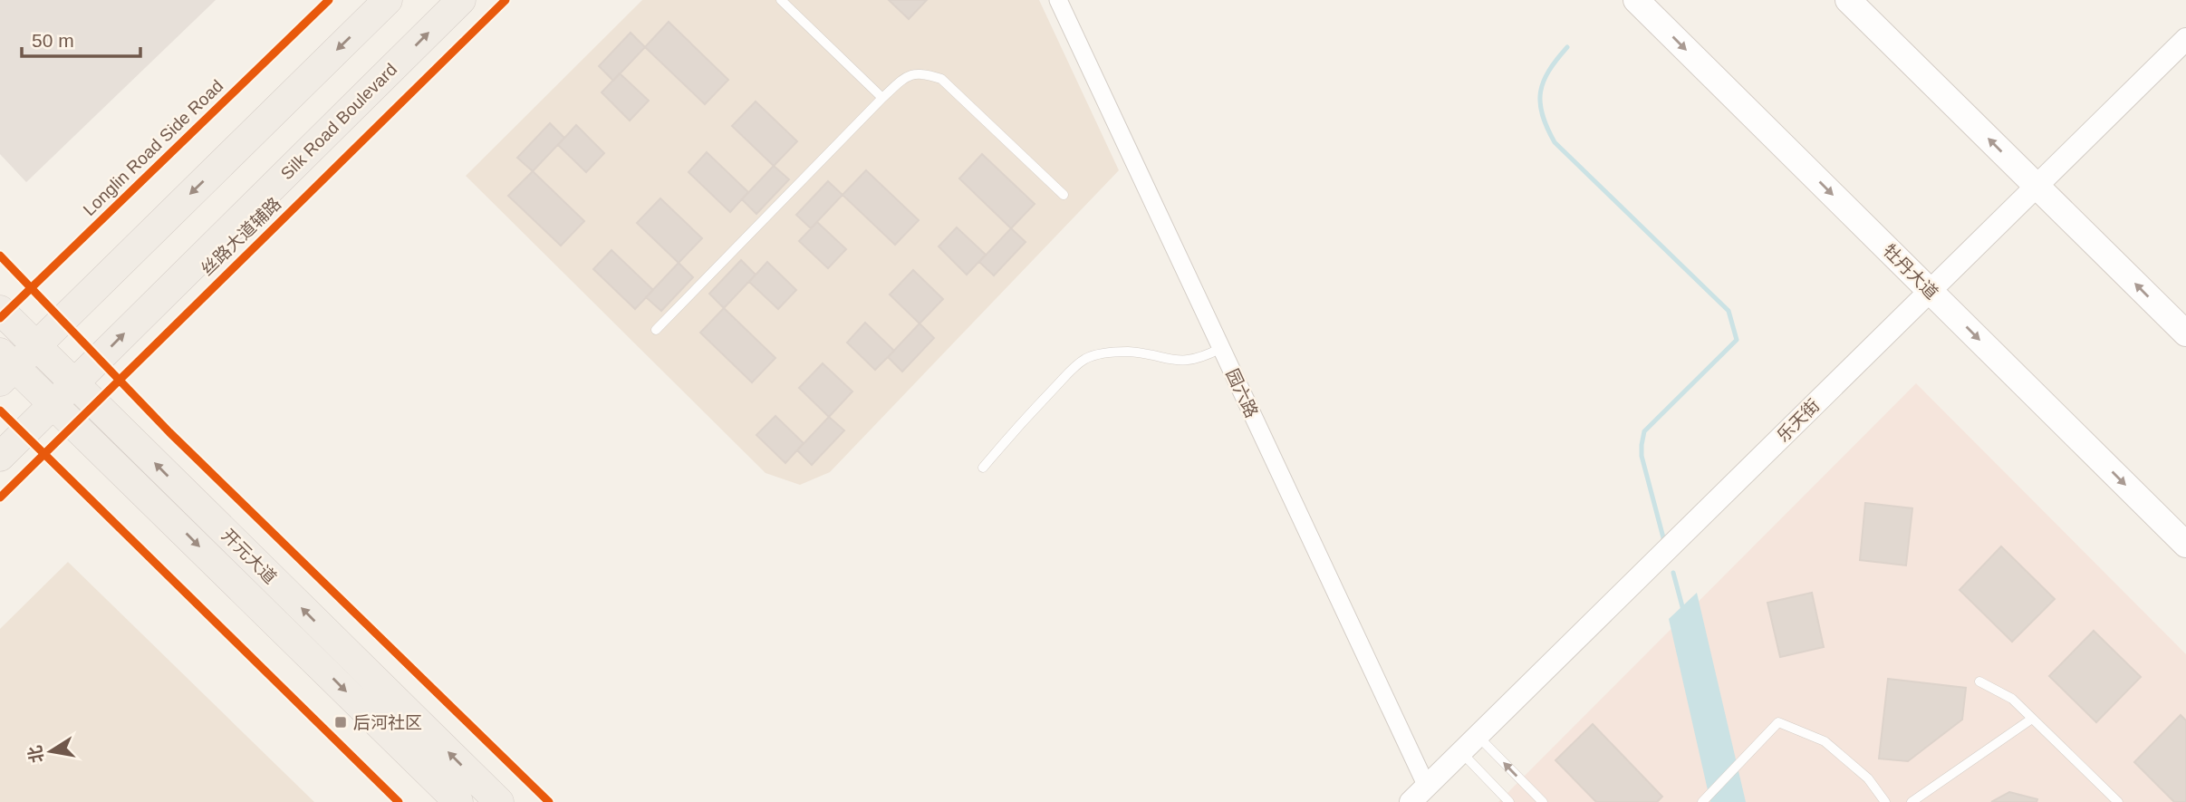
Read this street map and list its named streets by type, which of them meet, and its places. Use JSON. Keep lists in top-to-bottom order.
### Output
{
  "streets": {
    "main road": ["Silk Road Boulevard", "牡丹大道", "开元大道"],
    "street": ["园六路", "乐天街"],
    "cycle path": ["Longlin Road Side Road", "丝路大道辅路"]
  },
  "crossings": [
    ["Silk Road Boulevard", "开元大道"],
    ["牡丹大道", "乐天街"],
    ["园六路", "乐天街"]
  ],
  "places": {
    "transit": ["后河社区"]
  },
  "scale_bar": "50 m",
  "north": "left"
}
